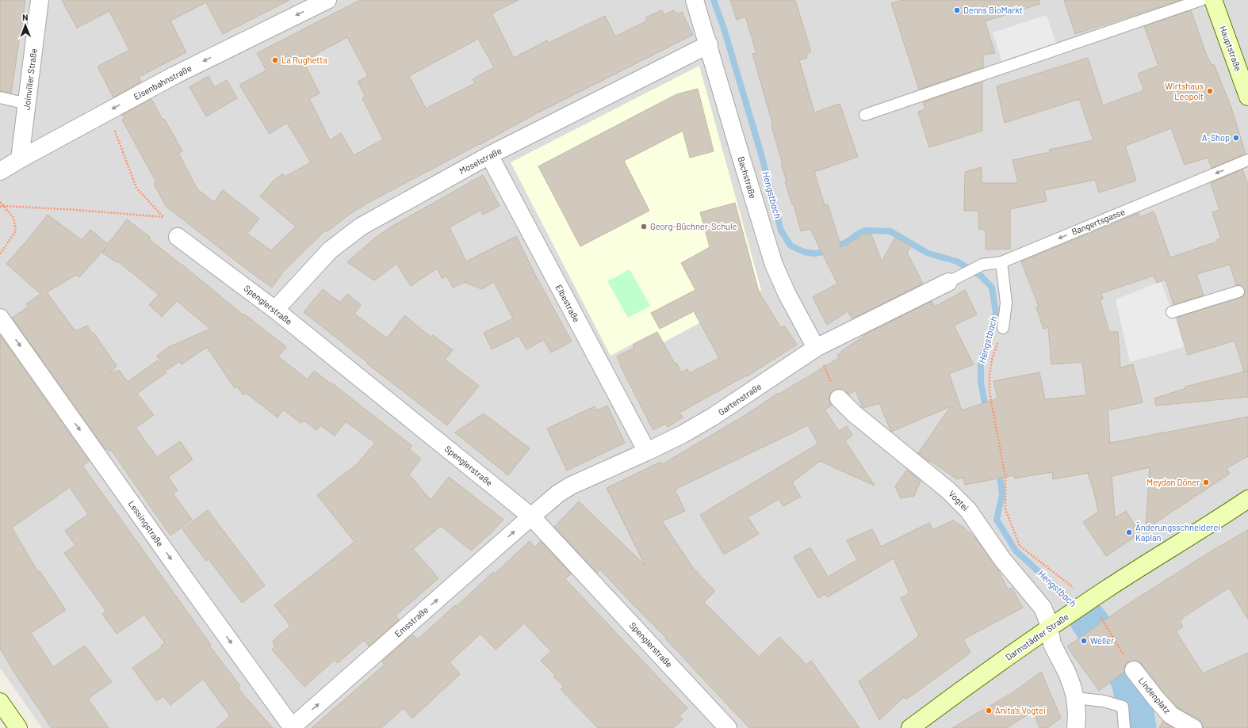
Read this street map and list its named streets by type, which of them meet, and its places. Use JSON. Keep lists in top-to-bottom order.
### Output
{
  "streets": {
    "street": [
      "Hauptstraße",
      "Joinviller Straße",
      "Eisenbahnstraße",
      "Moselstraße",
      "Bachstraße",
      "Elbestraße",
      "Spenglerstraße",
      "Gartenstraße",
      "Vogtei",
      "Lessingstraße",
      "Emsstraße",
      "Darmstädter Straße",
      "Lindenplatz"
    ],
    "lane": ["Bangertsgasse"]
  },
  "crossings": [
    ["Joinviller Straße", "Eisenbahnstraße"],
    ["Moselstraße", "Bachstraße"],
    ["Moselstraße", "Elbestraße"],
    ["Moselstraße", "Spenglerstraße"],
    ["Bachstraße", "Gartenstraße"],
    ["Bangertsgasse", "Gartenstraße"],
    ["Elbestraße", "Gartenstraße"],
    ["Spenglerstraße", "Gartenstraße"],
    ["Spenglerstraße", "Emsstraße"],
    ["Gartenstraße", "Emsstraße"],
    ["Vogtei", "Darmstädter Straße"],
    ["Lessingstraße", "Emsstraße"]
  ],
  "one_way": [
    "Eisenbahnstraße",
    "Bangertsgasse",
    "Lessingstraße",
    "Emsstraße"
  ],
  "water": ["Hengstbach"],
  "places": [
    "Denns BioMarkt",
    "La Rughetta",
    "Wirtshaus Leopolt",
    "A-Shop",
    "Georg-Büchner-Schule",
    "Meydan Döner",
    "Änderungsschneiderei Kaplan",
    "Weller",
    "Anita's Vogtei"
  ],
  "north": "top"
}
